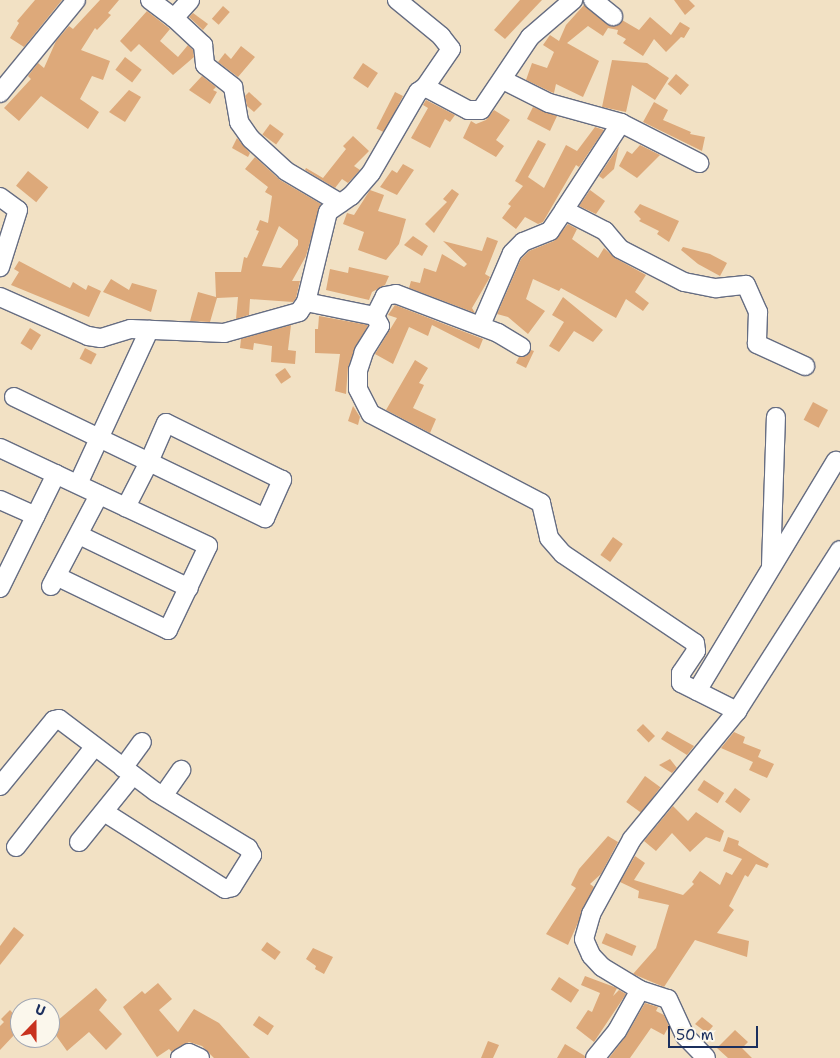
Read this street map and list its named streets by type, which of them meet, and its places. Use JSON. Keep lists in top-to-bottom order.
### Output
{
  "scale_bar": "50 m",
  "north": "top"
}
